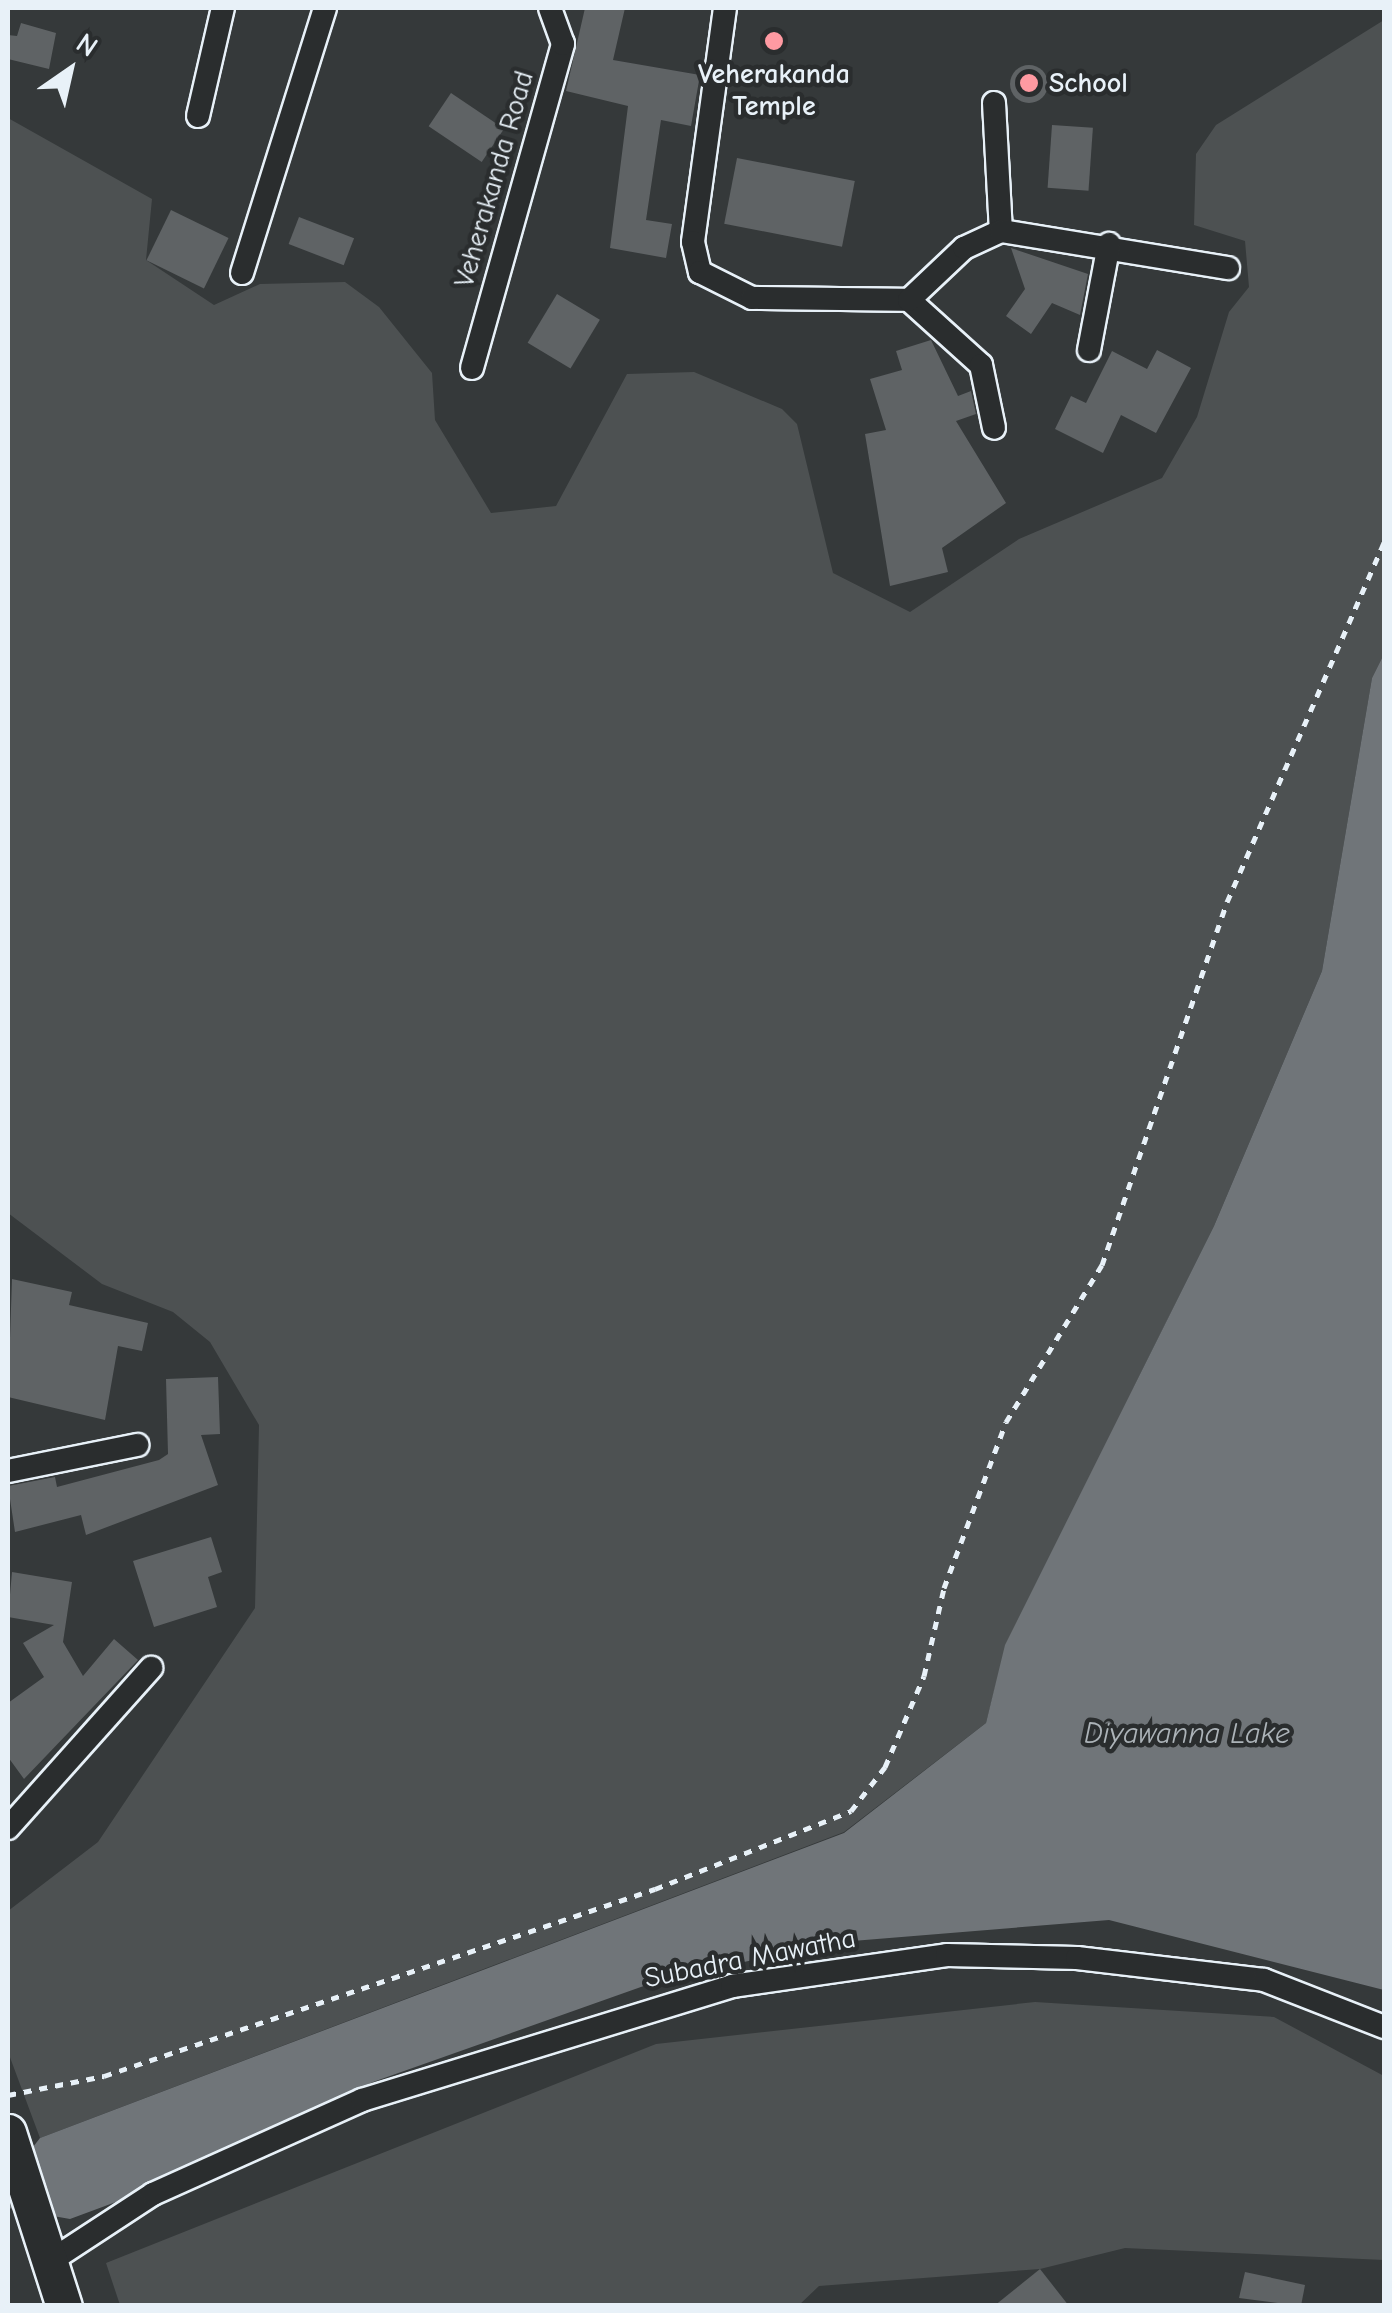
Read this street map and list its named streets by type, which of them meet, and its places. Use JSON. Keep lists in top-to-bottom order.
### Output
{
  "streets": {
    "street": ["Veherakanda Road", "Subadra Mawatha"]
  },
  "water": ["Diyawanna Lake"],
  "places": ["Veherakanda Temple", "School"],
  "north": "top right"
}
